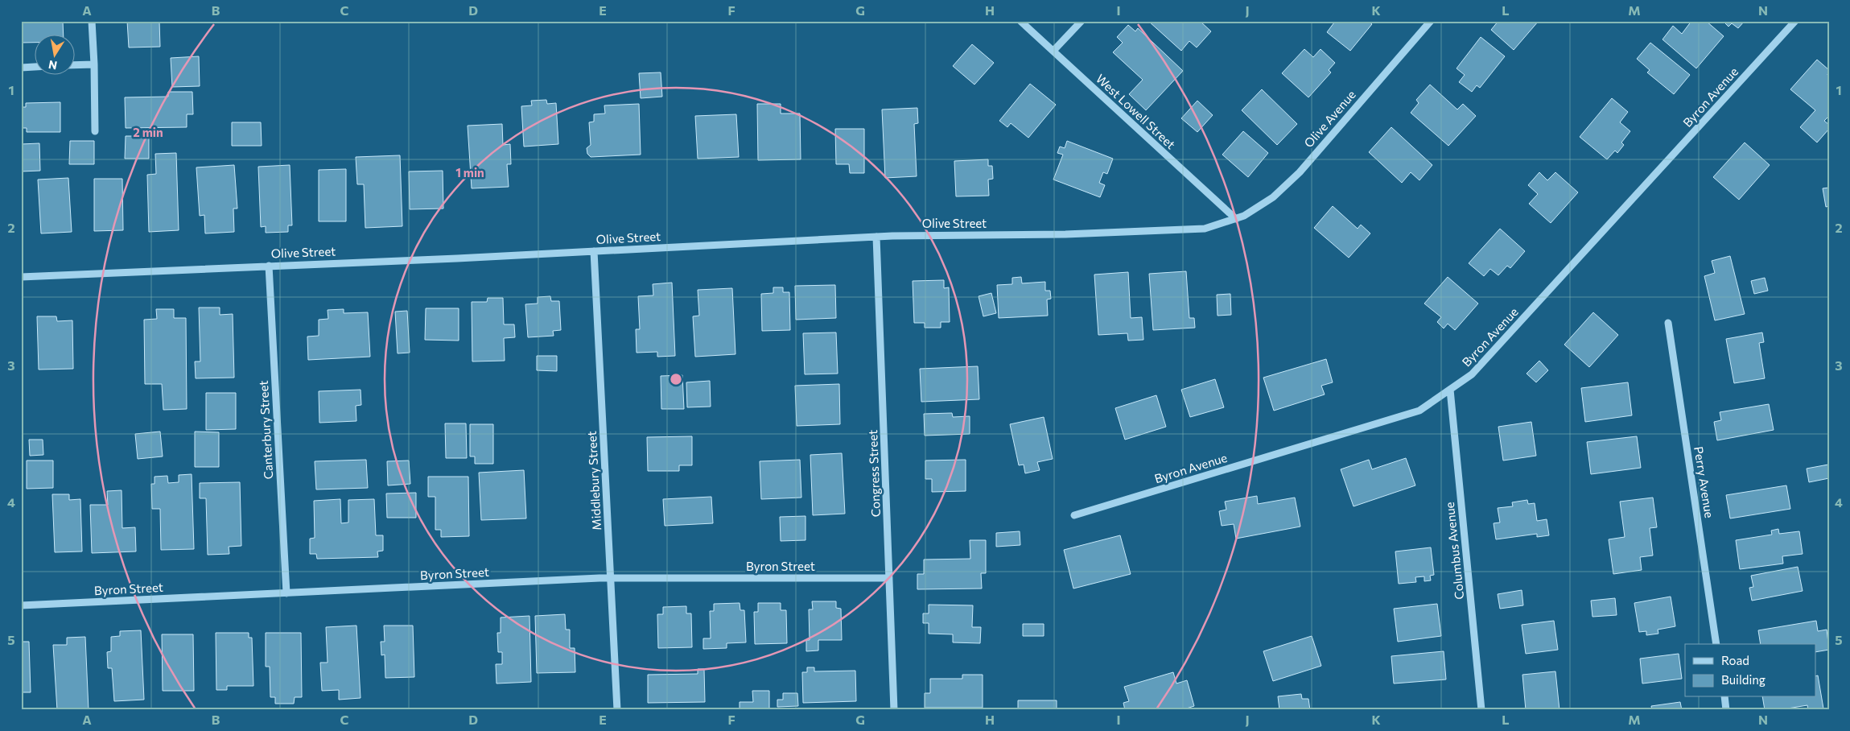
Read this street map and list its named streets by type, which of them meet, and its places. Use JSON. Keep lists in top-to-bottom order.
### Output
{
  "streets": {
    "street": [
      "Byron Avenue",
      "West Lowell Street",
      "Olive Avenue",
      "Olive Street",
      "Canterbury Street",
      "Congress Street",
      "Middlebury Street",
      "Perry Avenue",
      "Columbus Avenue",
      "Byron Street"
    ]
  },
  "crossings": [
    ["Byron Avenue", "Columbus Avenue"],
    ["West Lowell Street", "Olive Avenue"],
    ["West Lowell Street", "Olive Street"],
    ["Olive Avenue", "Olive Street"],
    ["Olive Street", "Canterbury Street"],
    ["Olive Street", "Congress Street"],
    ["Olive Street", "Middlebury Street"],
    ["Canterbury Street", "Byron Street"],
    ["Congress Street", "Byron Street"],
    ["Middlebury Street", "Byron Street"]
  ],
  "legend": ["Road", "Building"],
  "north": "bottom",
  "grid": {
    "columns": [
      "A",
      "B",
      "C",
      "D",
      "E",
      "F",
      "G",
      "H",
      "I",
      "J",
      "K",
      "L",
      "M",
      "N"
    ],
    "rows": [
      "1",
      "2",
      "3",
      "4",
      "5"
    ]
  },
  "rings": ["2 min", "1 min"]
}
